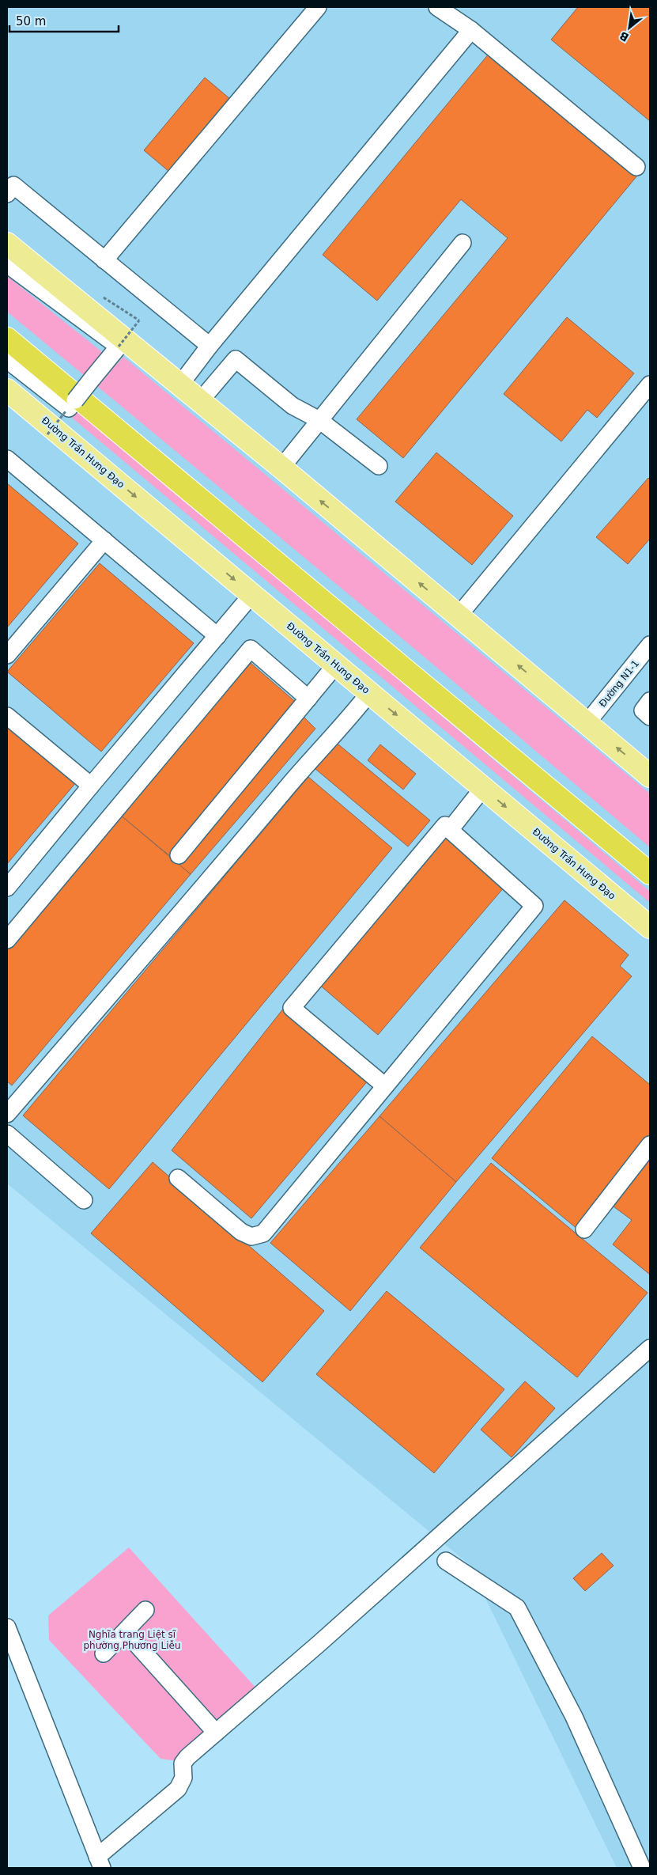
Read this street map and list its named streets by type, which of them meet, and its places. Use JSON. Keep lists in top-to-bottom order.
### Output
{
  "streets": {
    "main road": ["Đường Trần Hưng Đạo"],
    "street": ["Đường N1-1"]
  },
  "parks": ["Nghĩa trang Liệt sĩ phường Phương Liễu"],
  "scale_bar": "50 m",
  "north": "bottom left"
}
